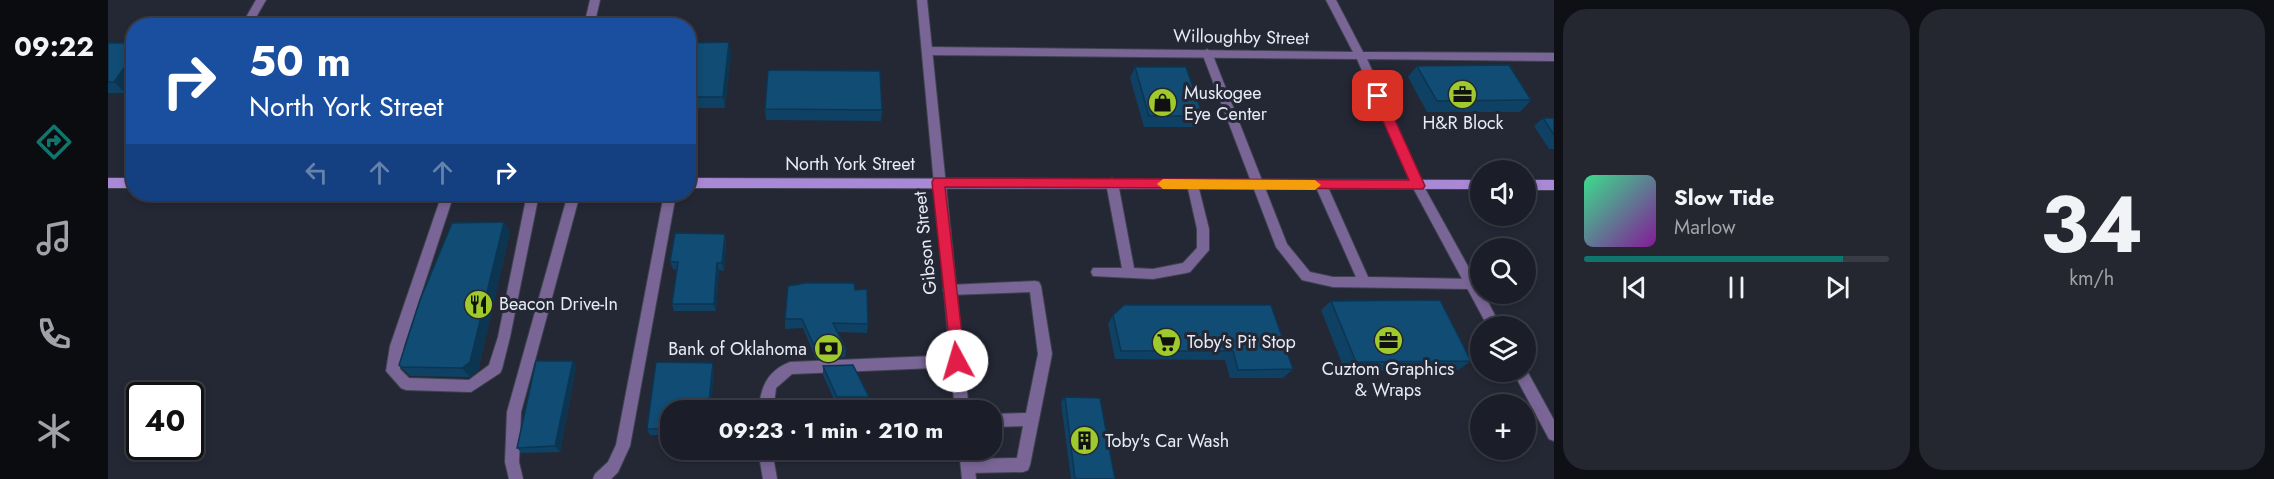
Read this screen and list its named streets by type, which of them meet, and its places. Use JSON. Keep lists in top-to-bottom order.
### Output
{
  "streets": {
    "main road": ["North York Street"],
    "street": ["Willoughby Street", "Gibson Street"]
  },
  "crossings": [
    ["Willoughby Street", "Gibson Street"],
    ["North York Street", "Gibson Street"]
  ],
  "places": {
    "office": ["H&R Block", "Cuztom Graphics & Wraps"],
    "shop": ["Muskogee Eye Center"],
    "restaurant": ["Beacon Drive-In"],
    "supermarket": ["Toby's Pit Stop"],
    "bank": ["Bank of Oklahoma"],
    "building": ["Toby's Car Wash"]
  },
  "page": {
    "tabs": "09:22",
    "tile": ["34", "km/h"],
    "turn": ["50 m", "North York Street"],
    "map_buttons": "+",
    "song": ["Slow Tide", "Marlow"],
    "limit": "40",
    "trip": "09:23 · 1 min · 210 m"
  }
}
